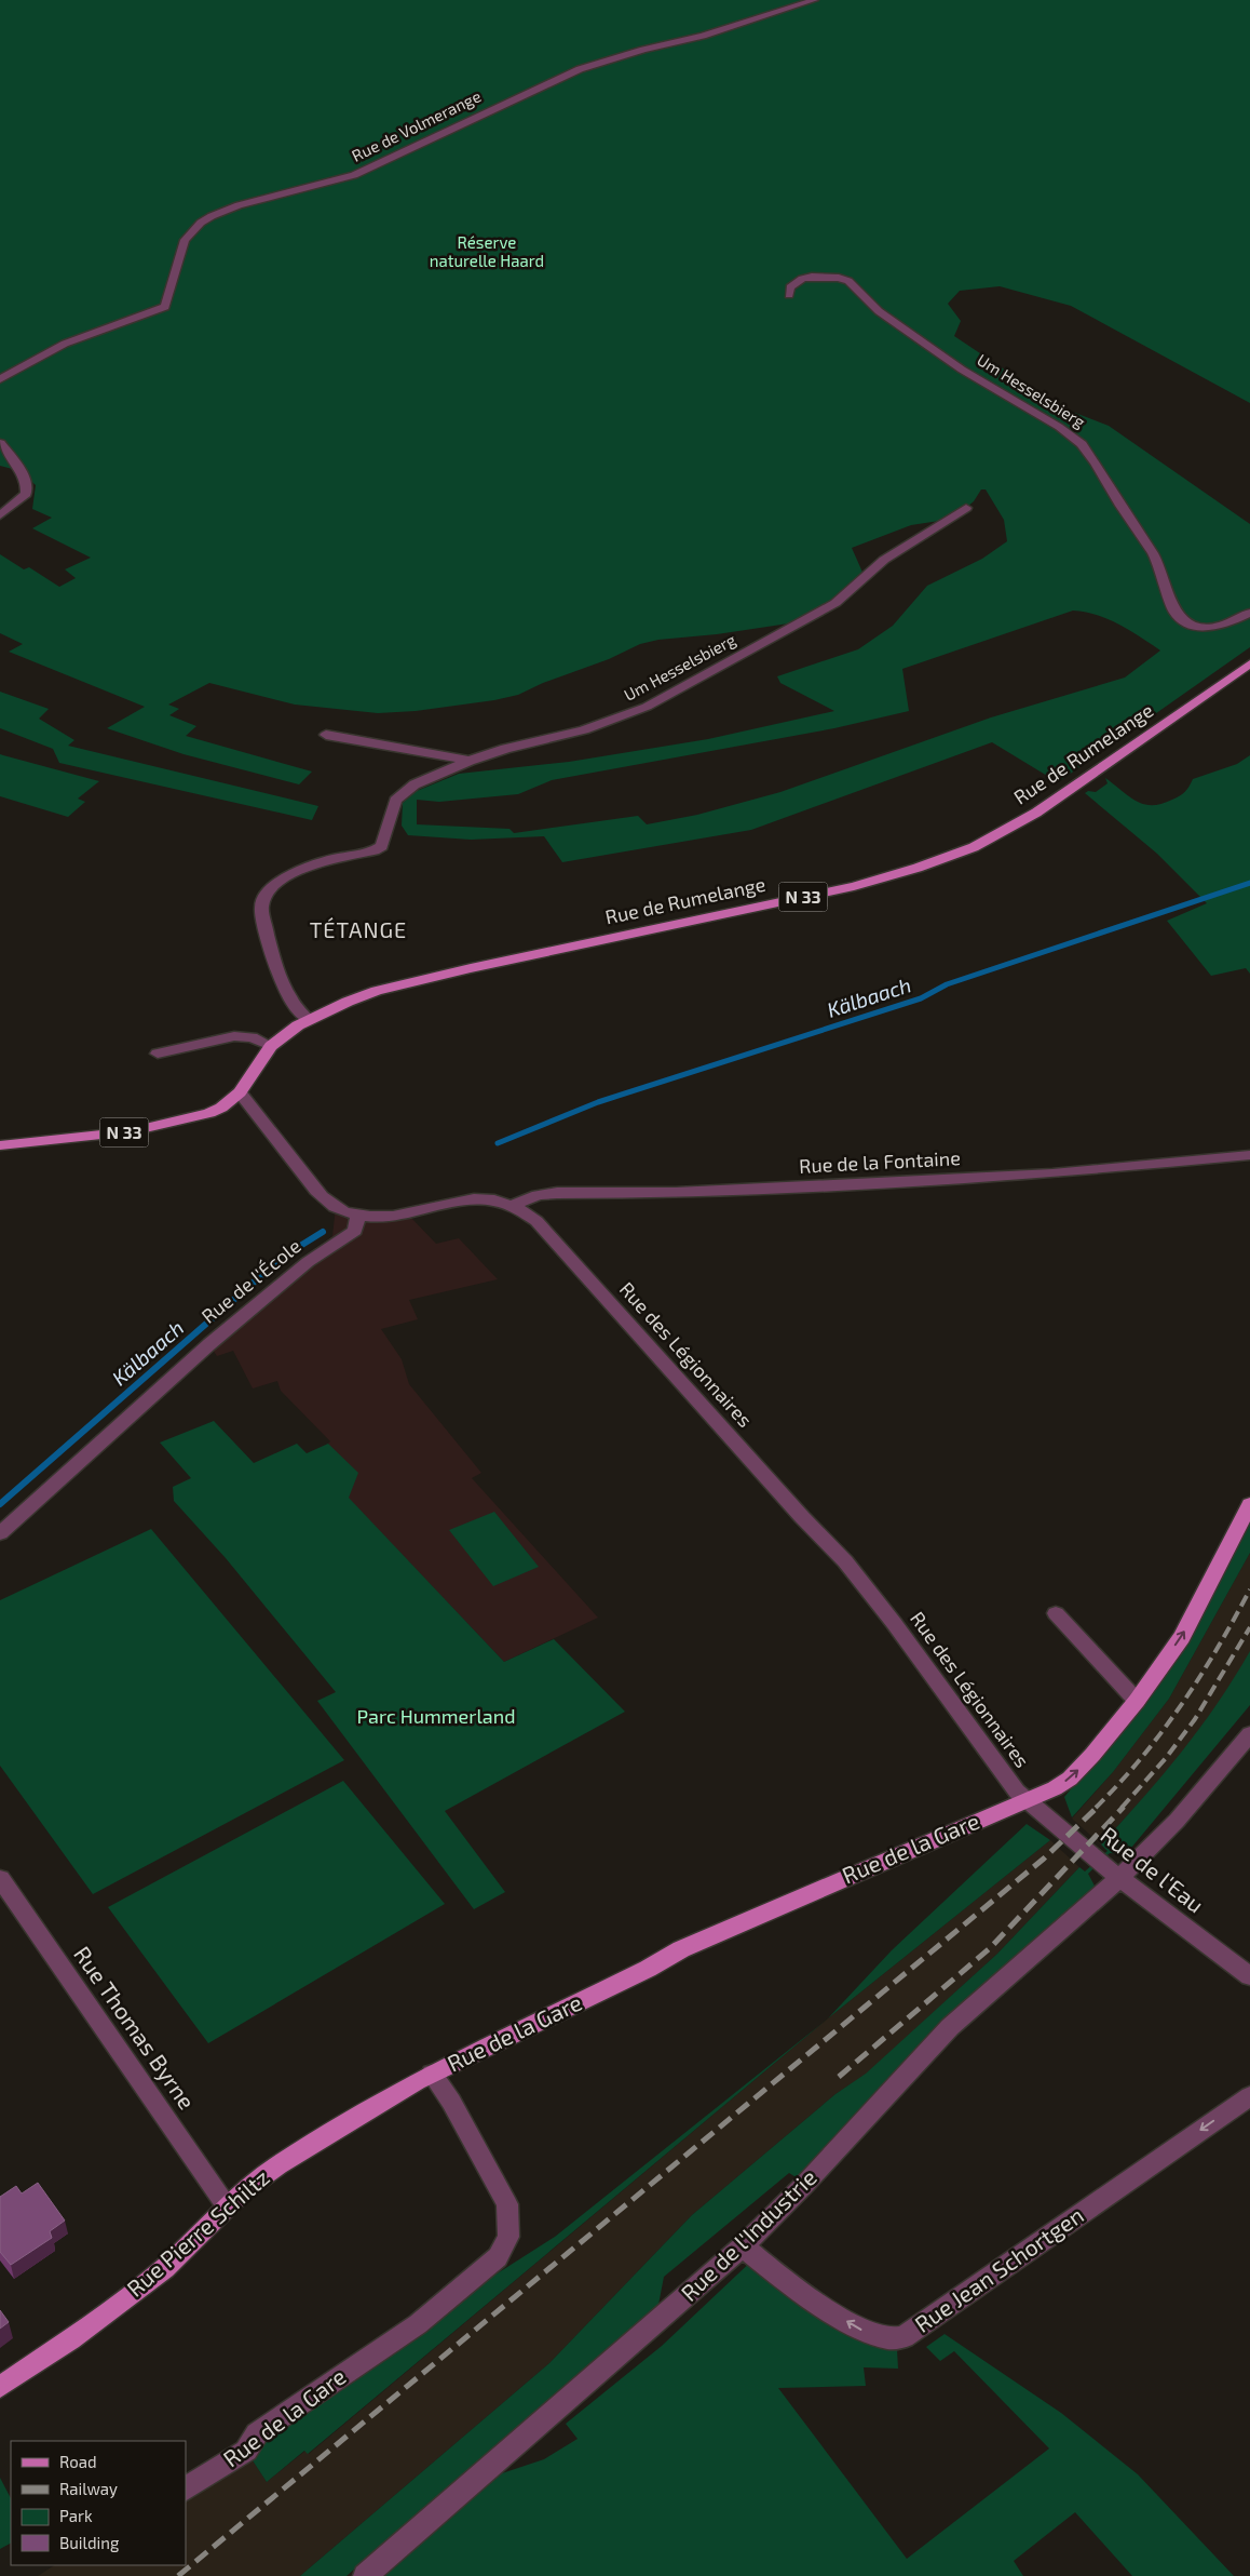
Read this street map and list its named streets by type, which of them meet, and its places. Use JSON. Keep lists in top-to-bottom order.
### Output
{
  "streets": {
    "main road": [
      "Rue de Rumelange",
      "N 33",
      "Rue de la Gare",
      "Rue Pierre Schiltz"
    ],
    "street": [
      "Rue de Volmerange",
      "Um Hesselsbierg",
      "Rue de la Fontaine",
      "Rue de l'École",
      "Rue des Légionnaires",
      "Rue de l'Eau",
      "Rue Thomas Byrne",
      "Rue de l'Industrie",
      "Rue Jean Schortgen"
    ]
  },
  "crossings": [
    ["Um Hesselsbierg", "Rue de Rumelange"],
    ["Rue de Rumelange", "N 33"],
    ["Rue de Rumelange", "Rue des Légionnaires"],
    ["N 33", "Rue des Légionnaires"],
    ["Rue de la Fontaine", "Rue des Légionnaires"],
    ["Rue de l'École", "Rue des Légionnaires"],
    ["Rue des Légionnaires", "Rue de la Gare"],
    ["Rue des Légionnaires", "Rue de l'Eau"],
    ["Rue de la Gare", "Rue de l'Eau"],
    ["Rue de la Gare", "Rue Pierre Schiltz"],
    ["Rue de l'Eau", "Rue de l'Industrie"],
    ["Rue Thomas Byrne", "Rue Pierre Schiltz"],
    ["Rue de l'Industrie", "Rue Jean Schortgen"]
  ],
  "one_way": ["Rue Jean Schortgen"],
  "districts": ["TÉTANGE"],
  "water": ["Kälbaach"],
  "parks": ["Réserve naturelle Haard", "Parc Hummerland"],
  "legend": [
    "Road",
    "Railway",
    "Park",
    "Building"
  ]
}
